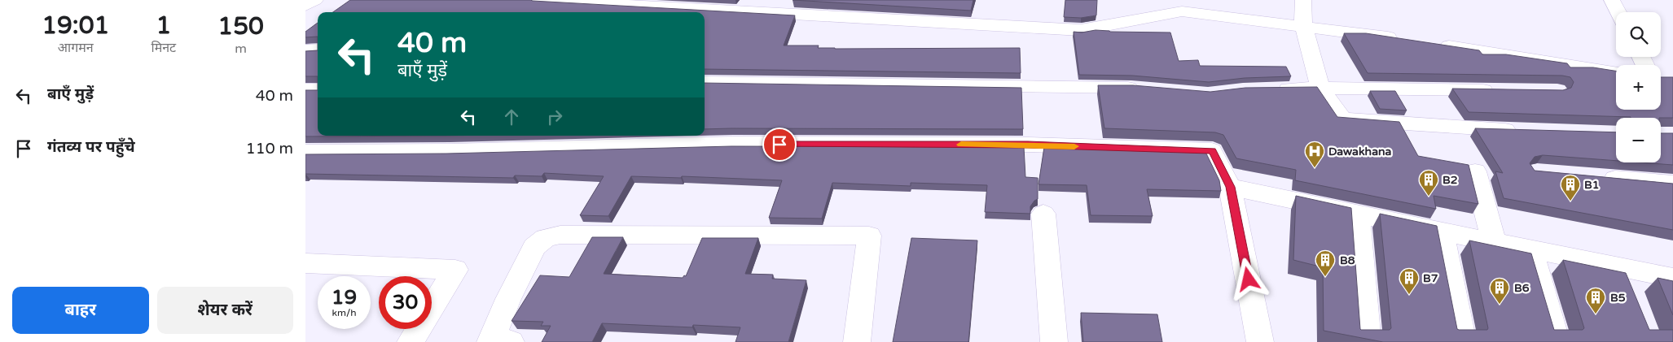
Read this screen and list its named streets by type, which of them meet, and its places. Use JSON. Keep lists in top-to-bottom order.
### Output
{
  "places": {
    "hospital": ["Dawakhana"],
    "building": [
      "B2",
      "B1",
      "B8",
      "B7",
      "B6",
      "B5"
    ]
  },
  "page": {
    "eta": [
      "19:01",
      "आगमन",
      "1",
      "मिनट",
      "150",
      "m"
    ],
    "map_buttons": ["+", "−"],
    "turn": ["40 m", "बाएँ मुड़ें"],
    "list": [
      {
        "name": "बाएँ मुड़ें",
        "value": "40 m"
      },
      {
        "name": "गंतव्य पर पहुँचे",
        "value": "110 m"
      }
    ],
    "speed": "19 km/h",
    "limit": "30",
    "buttons": ["बाहर", "शेयर करें"]
  }
}
